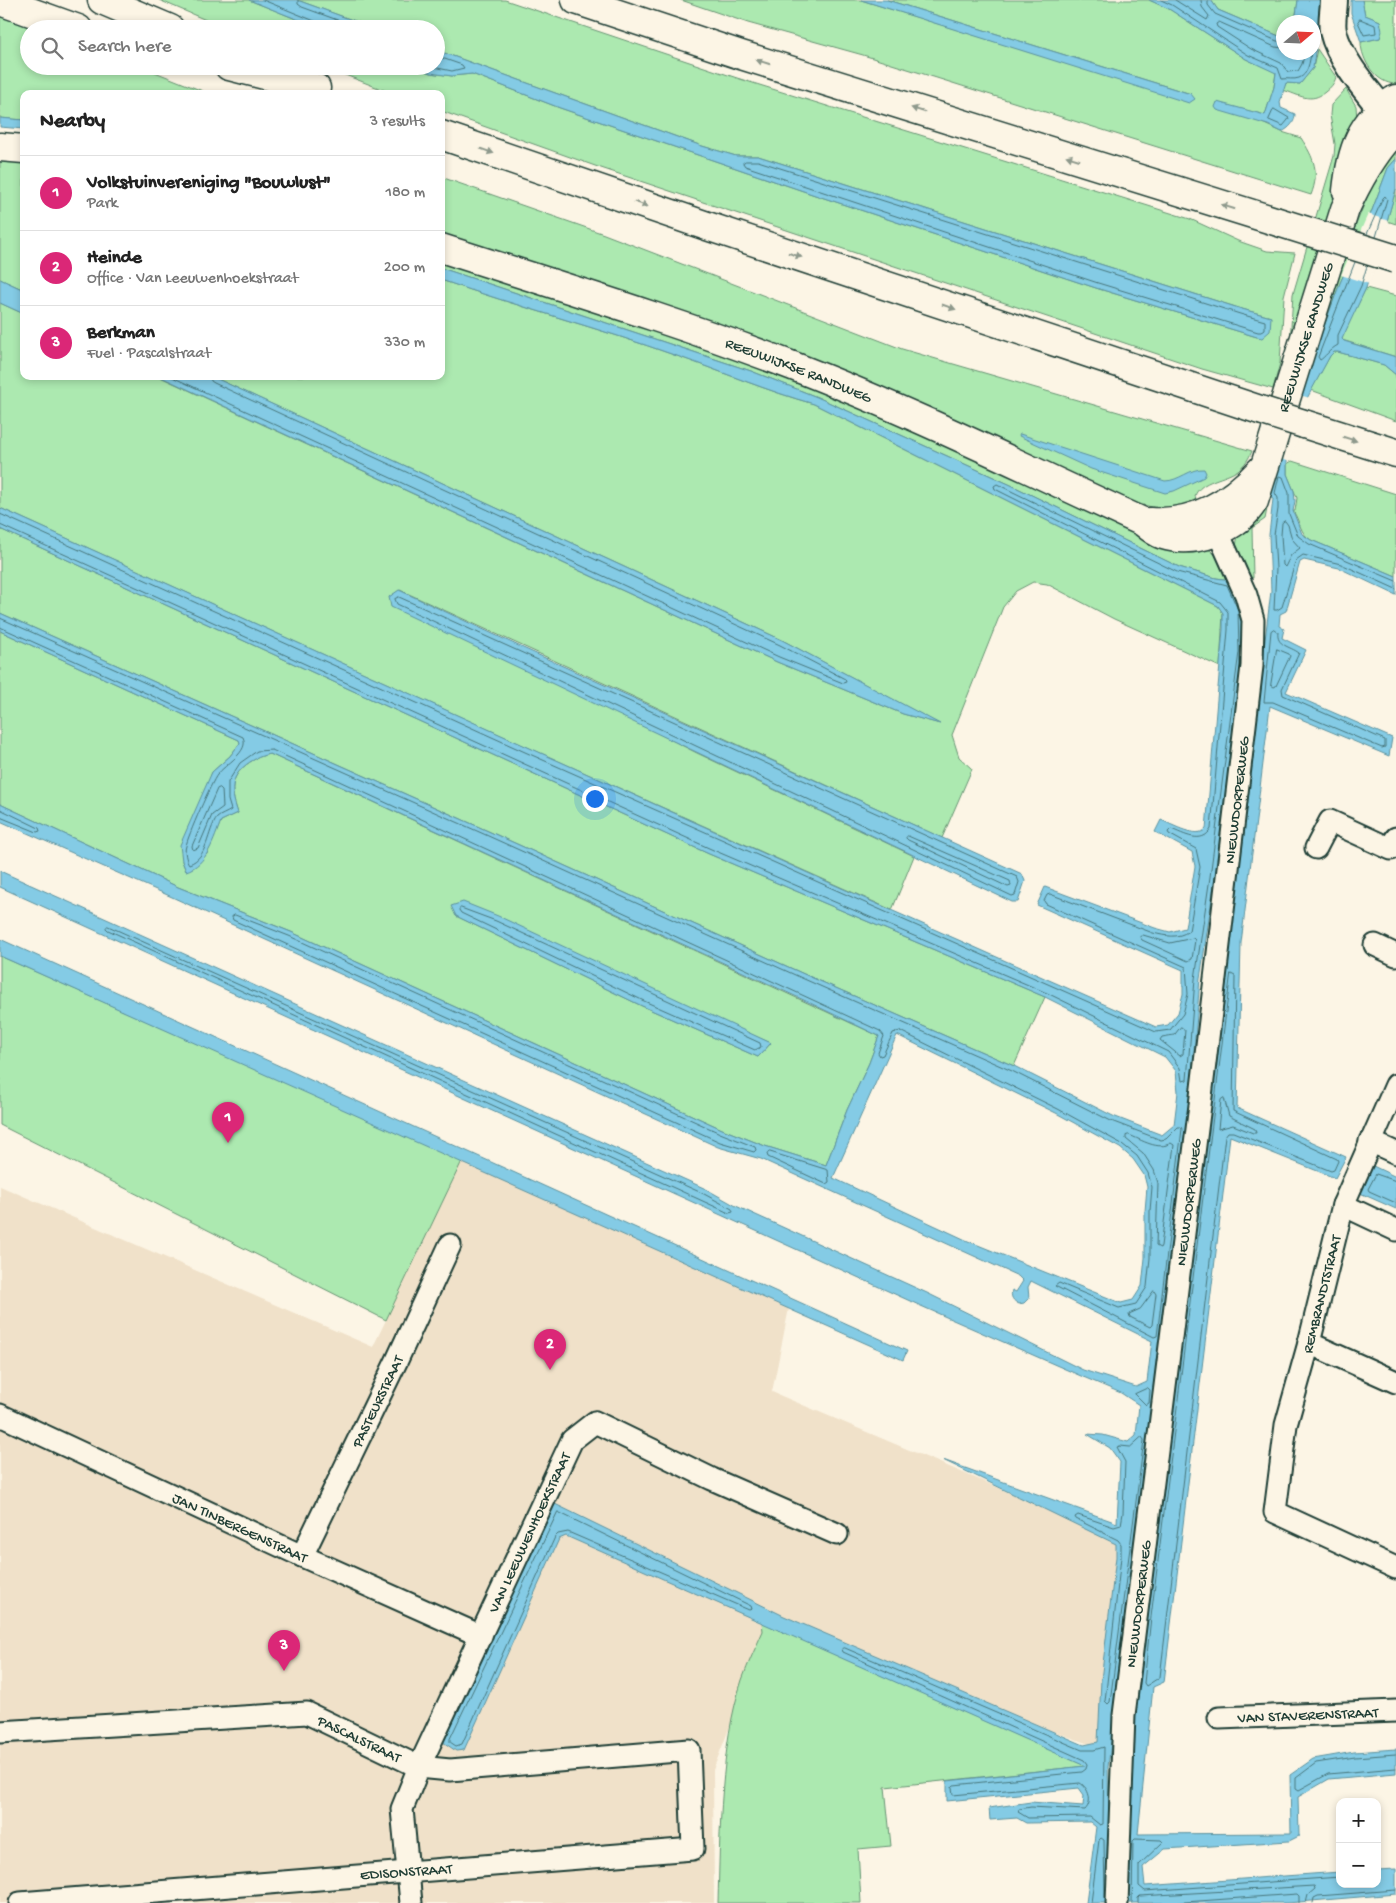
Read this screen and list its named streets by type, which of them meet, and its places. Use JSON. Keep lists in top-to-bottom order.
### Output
{
  "streets": {
    "main road": ["REEUWIJKSE RANDWEG"],
    "street": [
      "NIEUWDORPERWEG",
      "REMBRANDTSTRAAT",
      "PASTEURSTRAAT",
      "JAN TINBERGENSTRAAT",
      "VAN LEEUWENHOEKSTRAAT",
      "VAN STAVERENSTRAAT",
      "PASCALSTRAAT",
      "EDISONSTRAAT"
    ]
  },
  "crossings": [
    ["REEUWIJKSE RANDWEG", "NIEUWDORPERWEG"],
    ["PASTEURSTRAAT", "JAN TINBERGENSTRAAT"],
    ["JAN TINBERGENSTRAAT", "VAN LEEUWENHOEKSTRAAT"],
    ["VAN LEEUWENHOEKSTRAAT", "PASCALSTRAAT"],
    ["VAN LEEUWENHOEKSTRAAT", "EDISONSTRAAT"],
    ["PASCALSTRAAT", "EDISONSTRAAT"]
  ],
  "north": "right",
  "page": {
    "search": "Search here",
    "heading": ["Nearby", "3 results"],
    "list": [
      {
        "mark": "1",
        "name": "Volkstuinvereniging \"Bouwlust\"",
        "note": "Park",
        "value": "180 m"
      },
      {
        "mark": "2",
        "name": "Heinde",
        "note": "Office · Van Leeuwenhoekstraat",
        "value": "200 m"
      },
      {
        "mark": "3",
        "name": "Berkman",
        "note": "Fuel · Pascalstraat",
        "value": "330 m"
      }
    ],
    "pins": ["1", "2", "3"],
    "map_buttons": ["+", "−"]
  }
}
